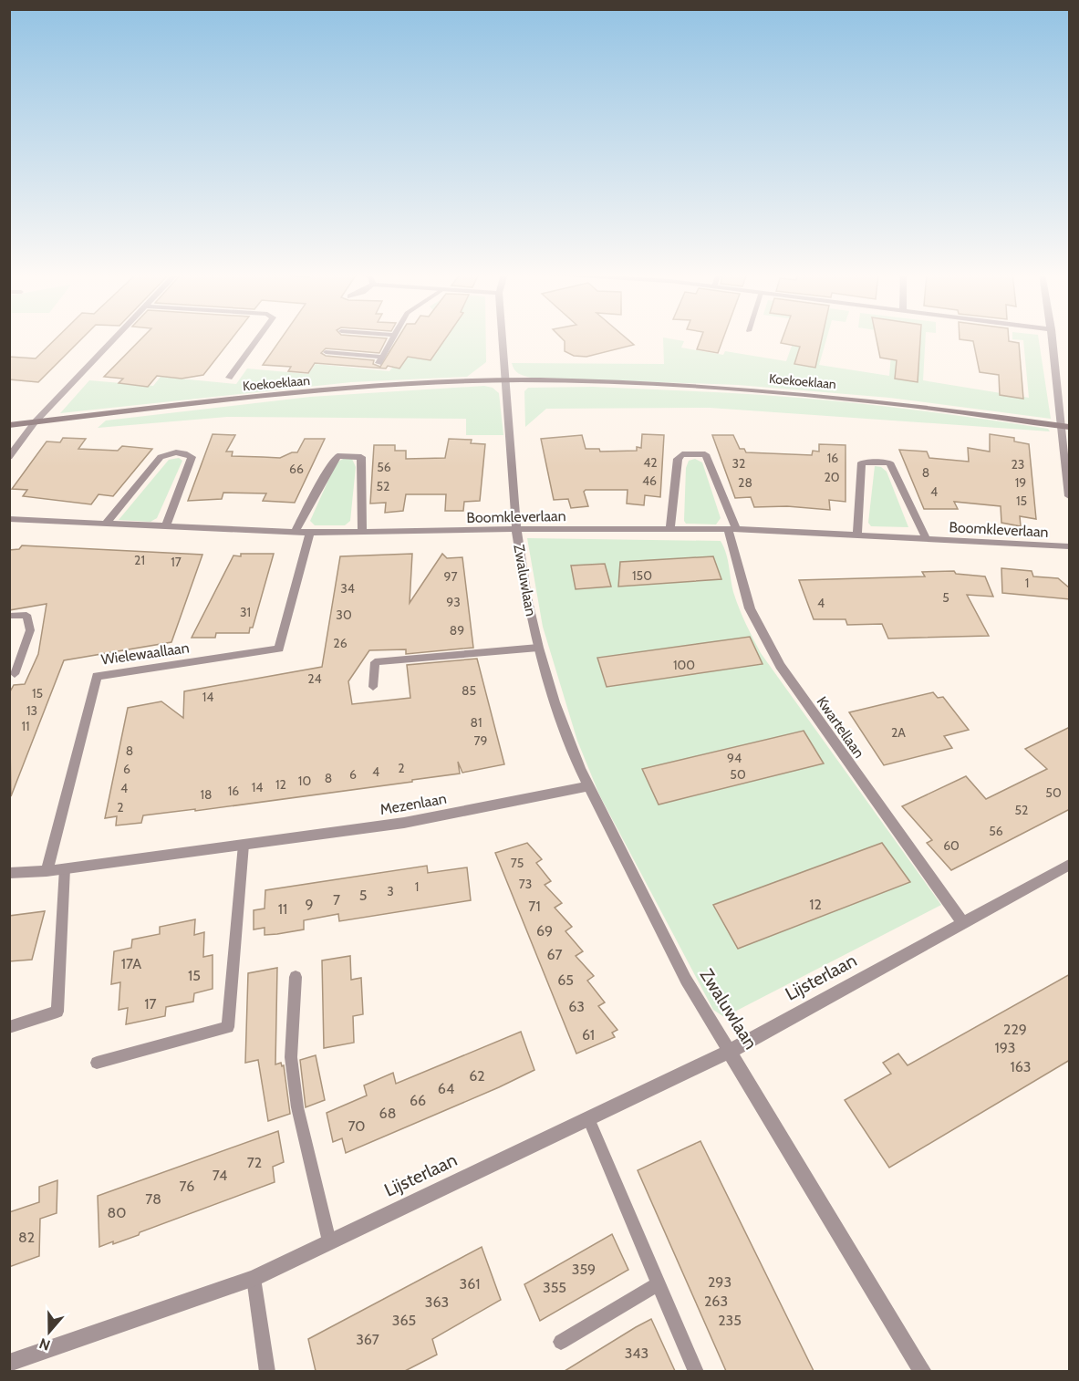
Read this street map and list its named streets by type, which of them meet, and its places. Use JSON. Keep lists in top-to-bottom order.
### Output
{
  "streets": {
    "street": [
      "Koekoeklaan",
      "Boomkleverlaan",
      "Zwaluwlaan",
      "Wielewaallaan",
      "Kwartellaan",
      "Mezenlaan",
      "Lijsterlaan"
    ]
  },
  "crossings": [
    ["Koekoeklaan", "Zwaluwlaan"],
    ["Boomkleverlaan", "Zwaluwlaan"],
    ["Boomkleverlaan", "Wielewaallaan"],
    ["Boomkleverlaan", "Kwartellaan"],
    ["Zwaluwlaan", "Mezenlaan"],
    ["Zwaluwlaan", "Lijsterlaan"],
    ["Wielewaallaan", "Mezenlaan"],
    ["Kwartellaan", "Lijsterlaan"]
  ],
  "house_numbers": [
    "16",
    "42",
    "32",
    "23",
    "56",
    "66",
    "8",
    "20",
    "46",
    "28",
    "19",
    "52",
    "4",
    "15",
    "21",
    "17",
    "150",
    "97",
    "1",
    "34",
    "5",
    "93",
    "4",
    "31",
    "30",
    "89",
    "26",
    "100",
    "24",
    "85",
    "15",
    "14",
    "13",
    "81",
    "11",
    "2A",
    "79",
    "8",
    "94",
    "2",
    "6",
    "4",
    "6",
    "50",
    "8",
    "10",
    "12",
    "14",
    "4",
    "16",
    "50",
    "18",
    "2",
    "52",
    "56",
    "60",
    "75",
    "73",
    "1",
    "3",
    "5",
    "7",
    "9",
    "12",
    "71",
    "11",
    "69",
    "67",
    "17A",
    "15",
    "65",
    "17",
    "63",
    "229",
    "61",
    "193",
    "163",
    "62",
    "64",
    "66",
    "68",
    "70",
    "72",
    "74",
    "76",
    "78",
    "80",
    "82",
    "359",
    "293",
    "361",
    "355",
    "263",
    "363",
    "365",
    "235",
    "367",
    "343"
  ],
  "north": "bottom"
}
